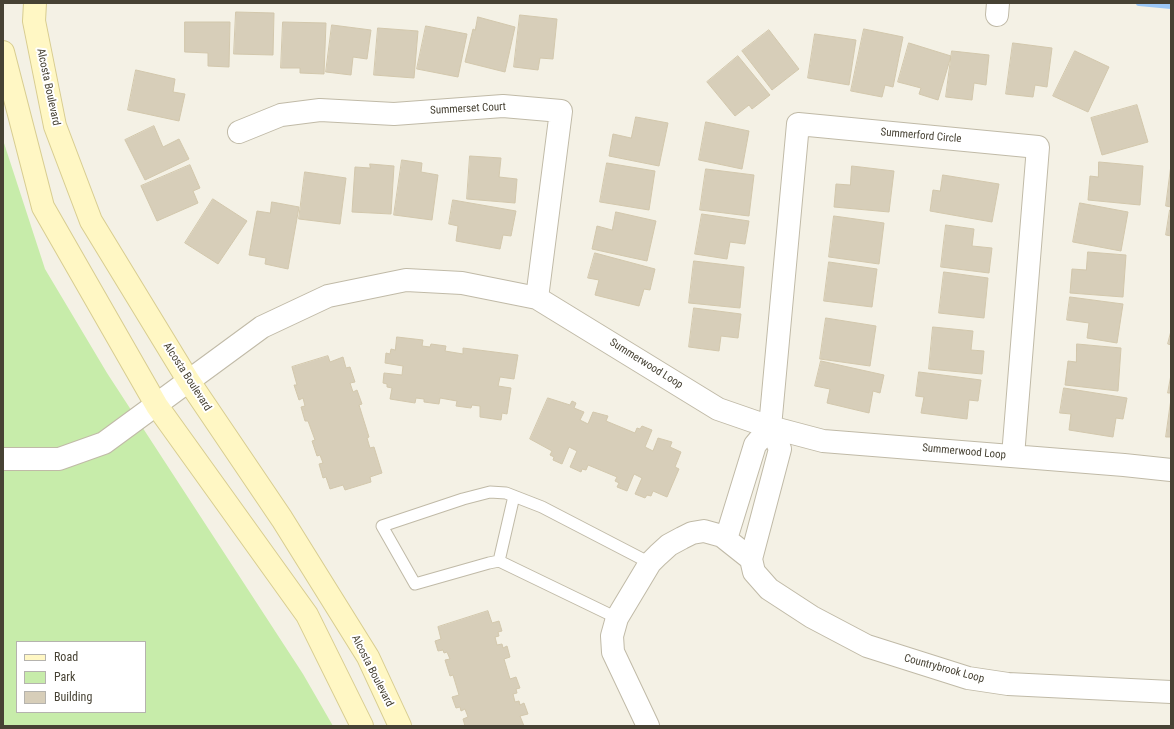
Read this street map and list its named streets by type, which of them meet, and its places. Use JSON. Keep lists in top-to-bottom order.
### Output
{
  "streets": {
    "main road": ["Alcosta Boulevard"],
    "street": [
      "Summerset Court",
      "Summerford Circle",
      "Summerwood Loop",
      "Countrybrook Loop"
    ]
  },
  "crossings": [
    ["Alcosta Boulevard", "Summerwood Loop"],
    ["Summerset Court", "Summerwood Loop"],
    ["Summerford Circle", "Summerwood Loop"]
  ],
  "legend": ["Road", "Park", "Building"]
}
